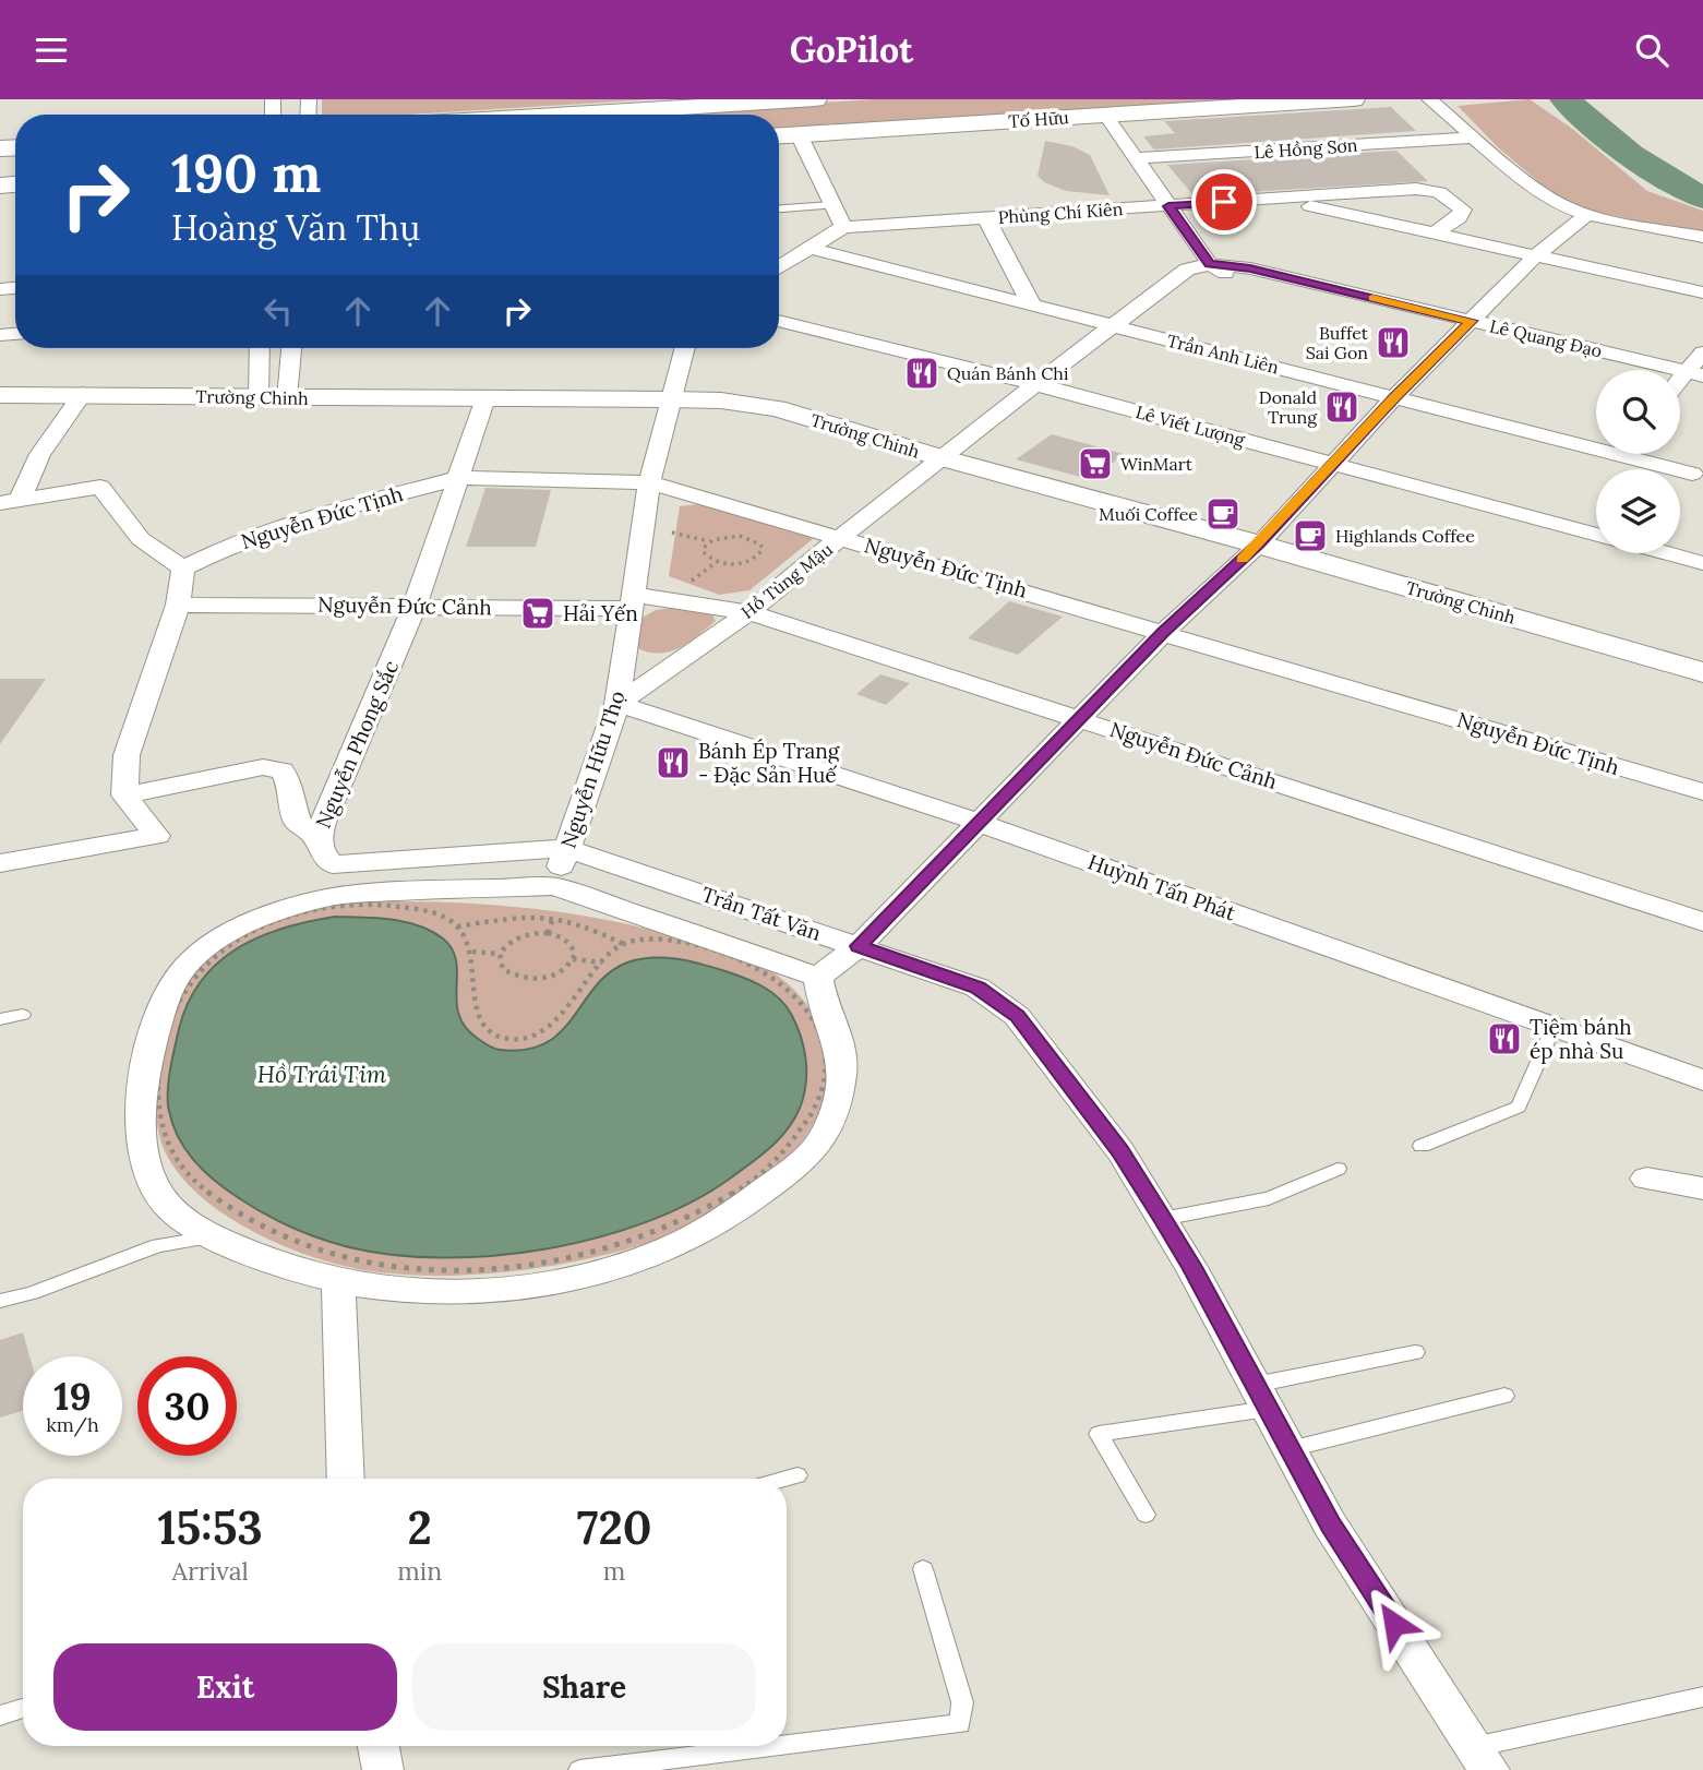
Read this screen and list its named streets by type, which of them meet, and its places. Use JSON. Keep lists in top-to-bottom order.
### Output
{
  "streets": {
    "main road": ["Tố Hữu"],
    "street": [
      "Lê Hồng Sơn",
      "Phùng Chí Kiên",
      "Lê Quang Đạo",
      "Trần Anh Liên",
      "Trường Chinh",
      "Lê Viết Lượng",
      "Nguyễn Đức Tịnh",
      "Hồ Tùng Mậu",
      "Nguyễn Đức Cảnh",
      "Nguyễn Phong Sắc",
      "Nguyễn Hữu Thọ",
      "Huỳnh Tấn Phát",
      "Trần Tất Văn"
    ]
  },
  "crossings": [
    ["Lê Quang Đạo", "Hồ Tùng Mậu"],
    ["Trần Anh Liên", "Hồ Tùng Mậu"],
    ["Trường Chinh", "Hồ Tùng Mậu"],
    ["Trường Chinh", "Nguyễn Phong Sắc"],
    ["Trường Chinh", "Nguyễn Hữu Thọ"],
    ["Lê Viết Lượng", "Hồ Tùng Mậu"],
    ["Nguyễn Đức Tịnh", "Hồ Tùng Mậu"],
    ["Nguyễn Đức Tịnh", "Nguyễn Phong Sắc"],
    ["Nguyễn Đức Tịnh", "Nguyễn Hữu Thọ"],
    ["Hồ Tùng Mậu", "Nguyễn Đức Cảnh"],
    ["Hồ Tùng Mậu", "Nguyễn Hữu Thọ"],
    ["Hồ Tùng Mậu", "Huỳnh Tấn Phát"],
    ["Nguyễn Đức Cảnh", "Nguyễn Phong Sắc"],
    ["Nguyễn Đức Cảnh", "Nguyễn Hữu Thọ"],
    ["Nguyễn Hữu Thọ", "Huỳnh Tấn Phát"],
    ["Nguyễn Hữu Thọ", "Trần Tất Văn"]
  ],
  "water": ["Hồ Trái Tim"],
  "places": {
    "restaurant": [
      "Buffet Sai Gon",
      "Quán Bánh Chi",
      "Donald Trung",
      "Bánh Ép Trang - Đặc Sản Huế",
      "Tiệm bánh ép nhà Su"
    ],
    "supermarket": ["WinMart", "Hải Yến"],
    "cafe": ["Muối Coffee", "Highlands Coffee"]
  },
  "page": {
    "header": "GoPilot",
    "turn": ["190 m", "Hoàng Văn Thụ"],
    "speed": "19 km/h",
    "limit": "30",
    "eta": [
      "15:53",
      "Arrival",
      "2",
      "min",
      "720",
      "m"
    ],
    "buttons": ["Exit", "Share"]
  }
}
